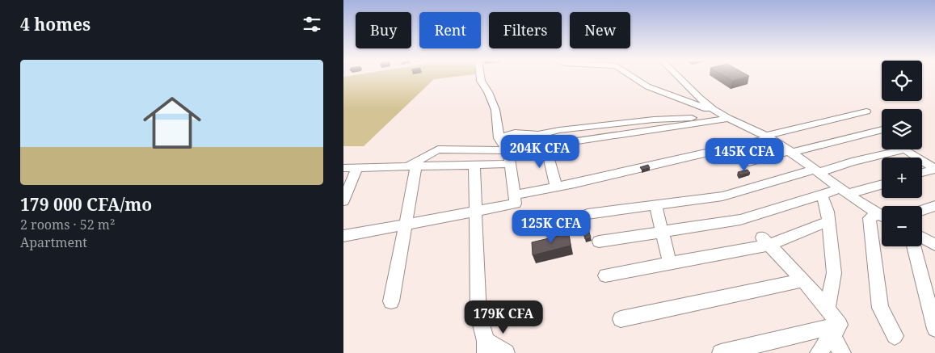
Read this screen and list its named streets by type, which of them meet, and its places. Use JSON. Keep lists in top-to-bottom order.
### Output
{
  "page": {
    "heading": "4 homes",
    "chip": [
      "Buy",
      "Rent",
      "Filters",
      "New"
    ],
    "list": [
      {
        "name": "179 000 CFA/mo",
        "note": "2 rooms · 52 m² · Apartment"
      }
    ],
    "map_buttons": ["+", "−"],
    "price": [
      "204K CFA",
      "145K CFA",
      "125K CFA",
      "179K CFA"
    ]
  }
}
